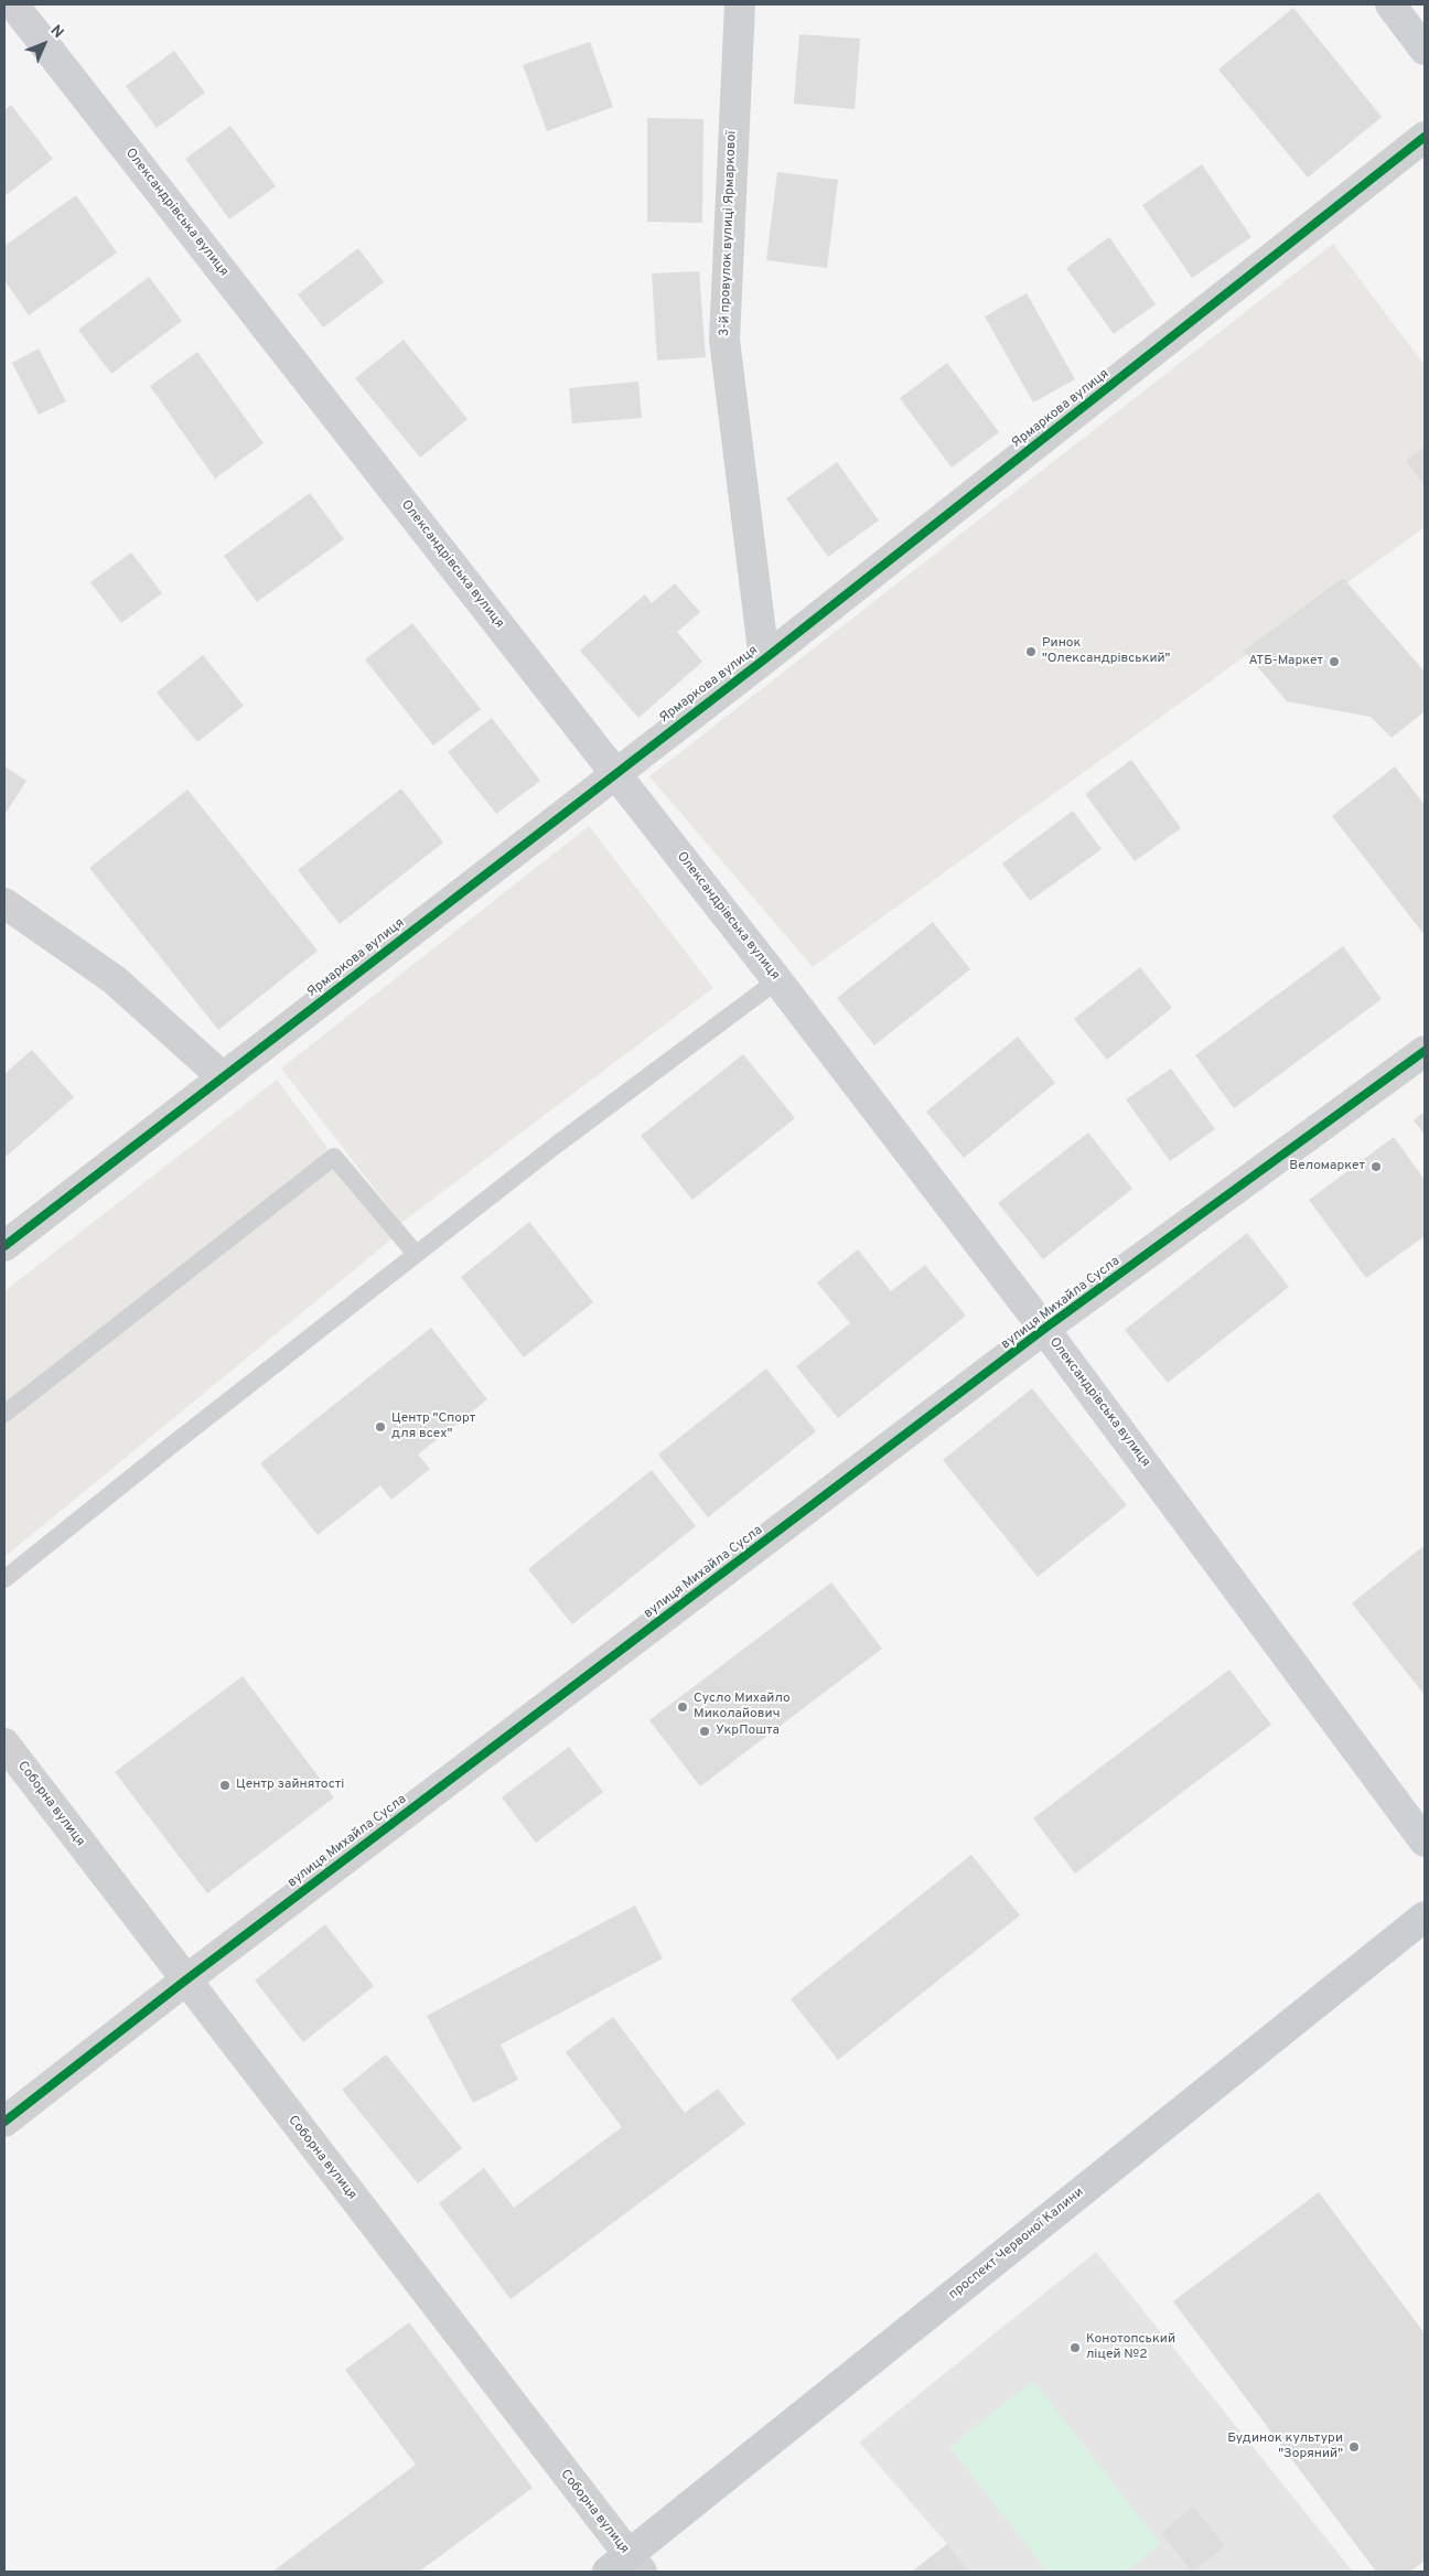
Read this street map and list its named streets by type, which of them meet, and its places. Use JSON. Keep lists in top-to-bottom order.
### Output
{
  "streets": {
    "main road": ["Олександрівська вулиця", "проспект Червоної Калини"],
    "street": [
      "3-й провулок вулиці Ярмаркової",
      "Ярмаркова вулиця",
      "вулиця Михайла Сусла",
      "Соборна вулиця"
    ]
  },
  "crossings": [
    ["Олександрівська вулиця", "Ярмаркова вулиця"],
    ["Олександрівська вулиця", "вулиця Михайла Сусла"],
    ["3-й провулок вулиці Ярмаркової", "Ярмаркова вулиця"],
    ["вулиця Михайла Сусла", "Соборна вулиця"],
    ["Соборна вулиця", "проспект Червоної Калини"]
  ],
  "places": [
    "Ринок \"Олександрівський\"",
    "АТБ-Маркет",
    "Веломаркет",
    "Центр \"Спорт для всех\"",
    "Сусло Михайло Миколайович",
    "УкрПошта",
    "Центр зайнятості",
    "Конотопський ліцей №2",
    "Будинок культури \"Зоряний\""
  ],
  "north": "top right"
}
